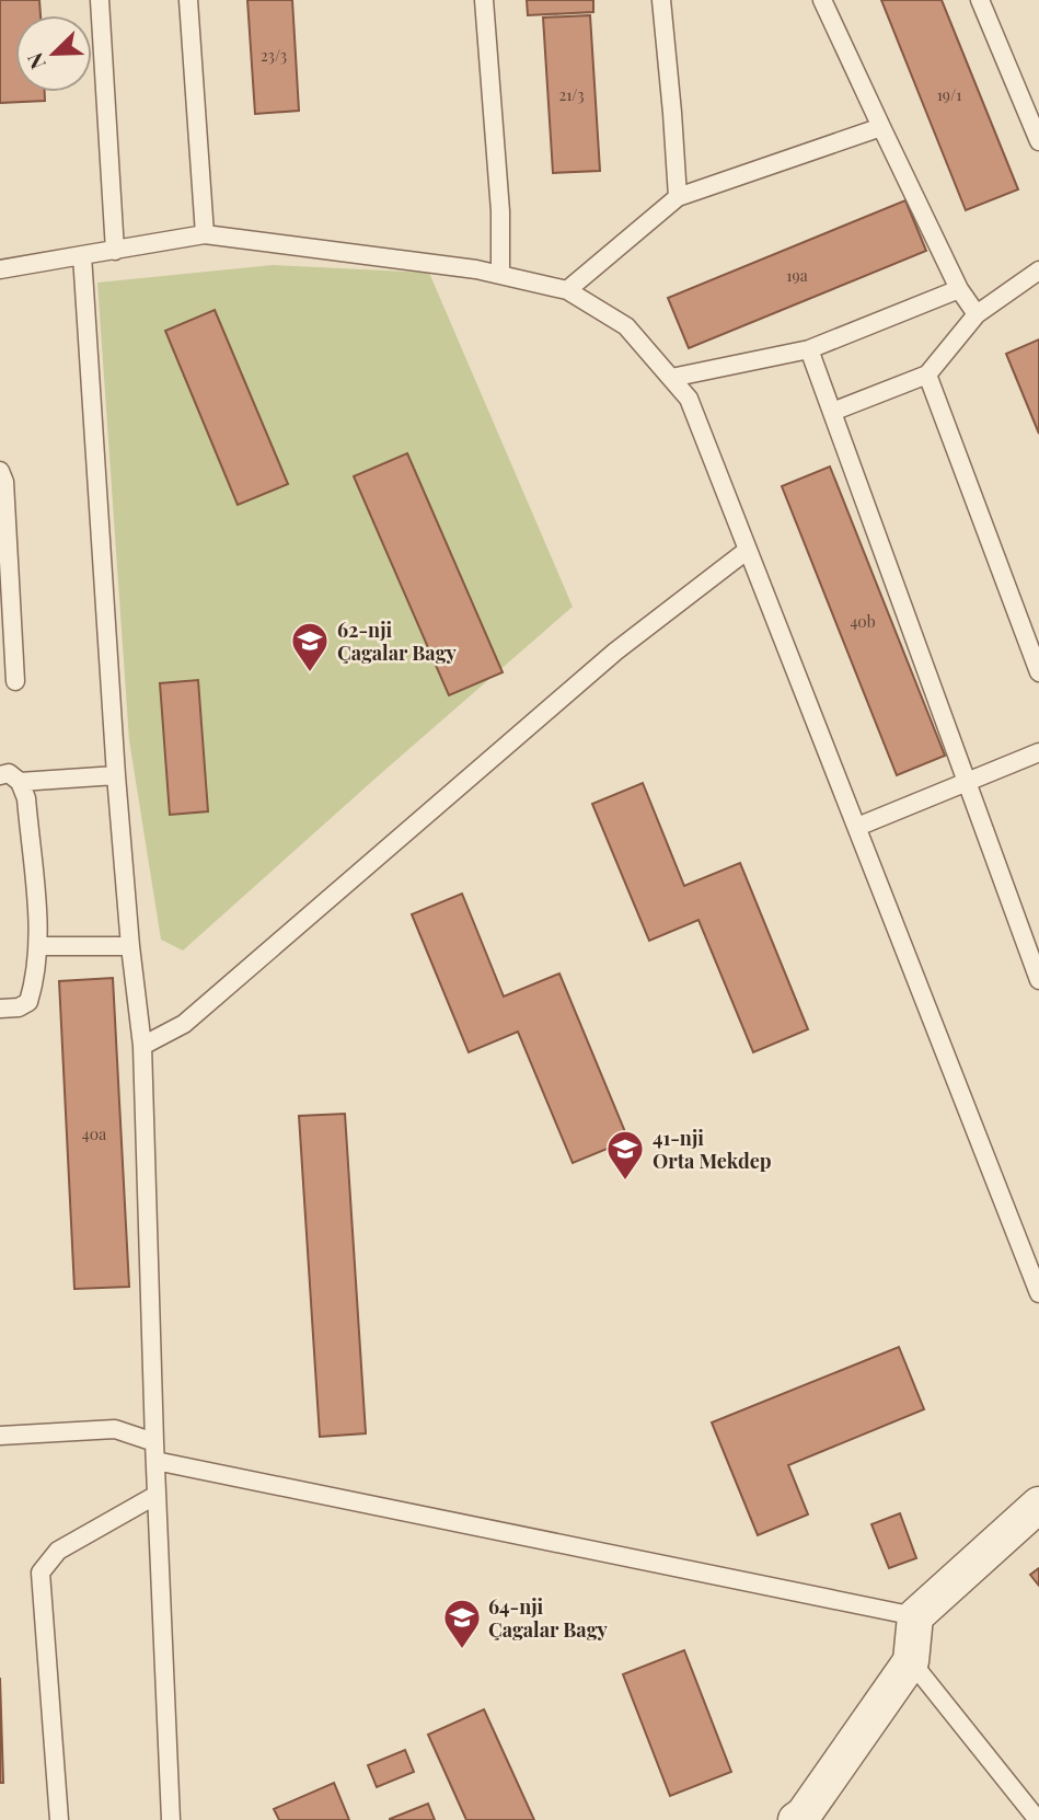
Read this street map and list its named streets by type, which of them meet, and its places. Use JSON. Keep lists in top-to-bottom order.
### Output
{
  "places": {
    "school or university": ["62-nji Çagalar Bagy", "41-nji Orta Mekdep", "64-nji Çagalar Bagy"]
  },
  "house_numbers": [
    "23/3",
    "21/3",
    "19/1",
    "19a",
    "40b",
    "40a"
  ],
  "north": "bottom left"
}
